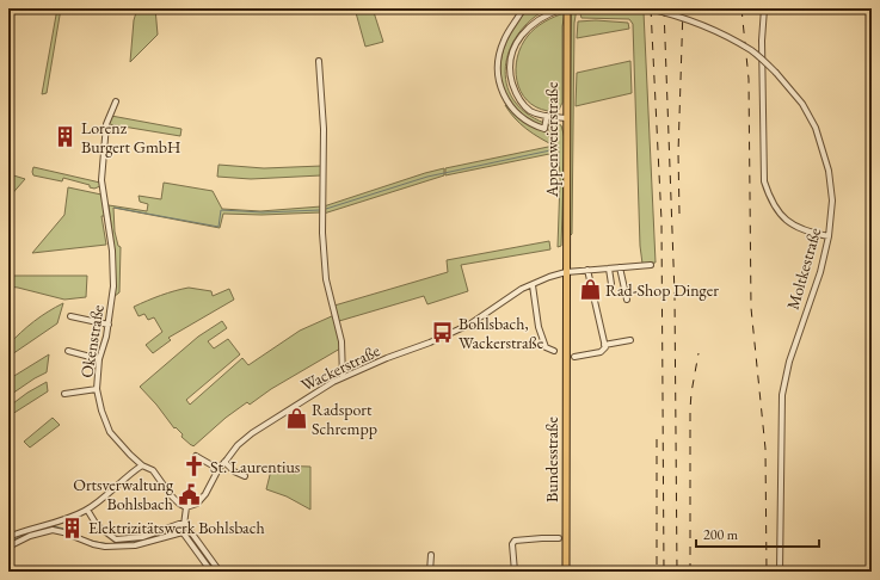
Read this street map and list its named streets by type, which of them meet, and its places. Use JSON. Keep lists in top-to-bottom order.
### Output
{
  "streets": {
    "main road": ["Appenweierstraße", "Bundesstraße"],
    "street": ["Moltkestraße", "Okenstraße", "Wackerstraße"]
  },
  "crossings": [
    ["Appenweierstraße", "Wackerstraße"],
    ["Appenweierstraße", "Bundesstraße"],
    ["Okenstraße", "Wackerstraße"]
  ],
  "places": {
    "building": ["Lorenz Burgert GmbH", "Elektrizitätswerk Bohlsbach"],
    "shop": ["Rad-Shop Dinger", "Radsport Schrempp"],
    "bus stop": ["Bohlsbach, Wackerstraße"],
    "church": ["St. Laurentius"],
    "public building": ["Ortsverwaltung Bohlsbach"]
  },
  "scale_bar": "200 m"
}
